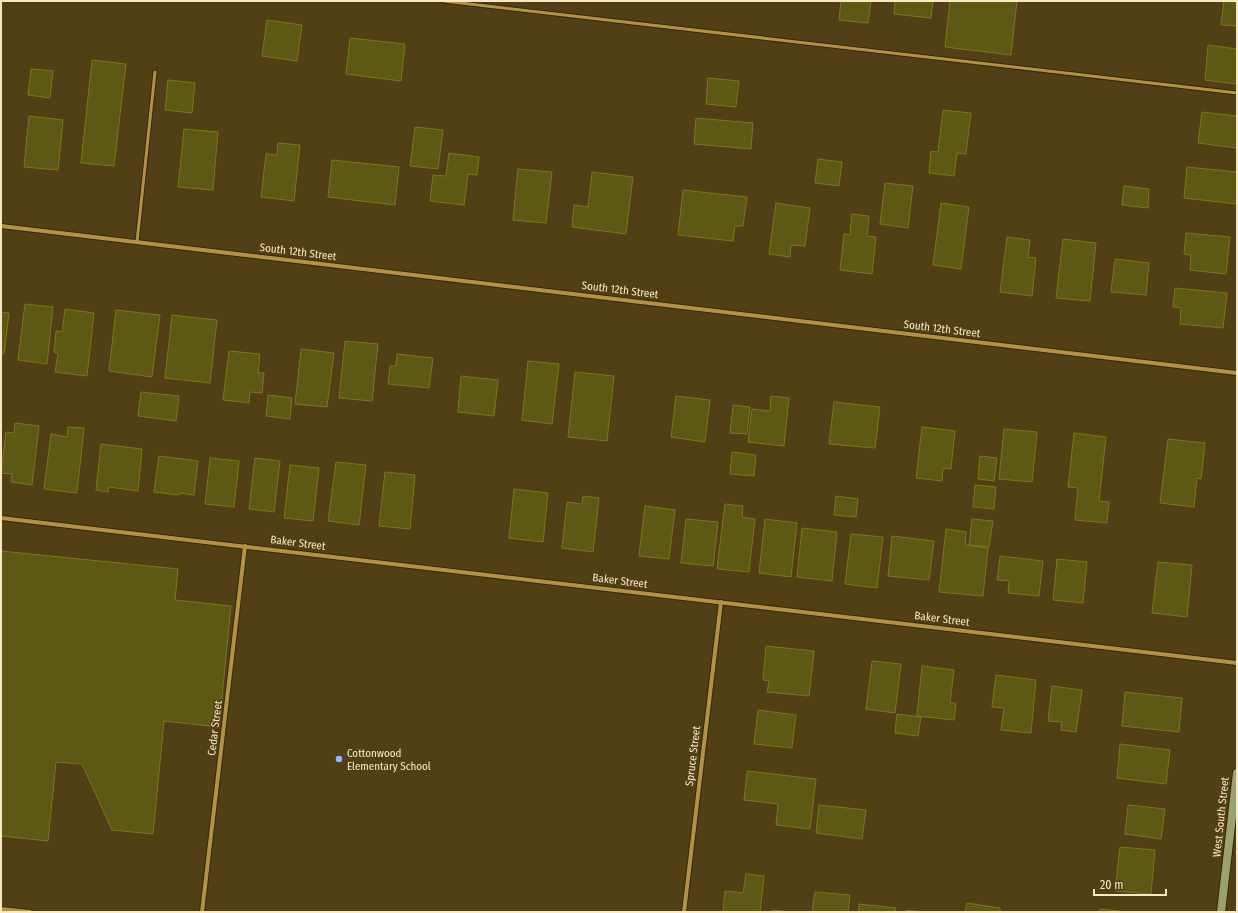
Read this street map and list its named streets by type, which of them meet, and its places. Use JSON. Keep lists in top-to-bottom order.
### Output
{
  "streets": {
    "street": [
      "South 12th Street",
      "Baker Street",
      "Cedar Street",
      "Spruce Street",
      "West South Street"
    ]
  },
  "crossings": [
    ["Baker Street", "Cedar Street"],
    ["Baker Street", "Spruce Street"]
  ],
  "places": ["Cottonwood Elementary School"],
  "scale_bar": "20 m"
}
